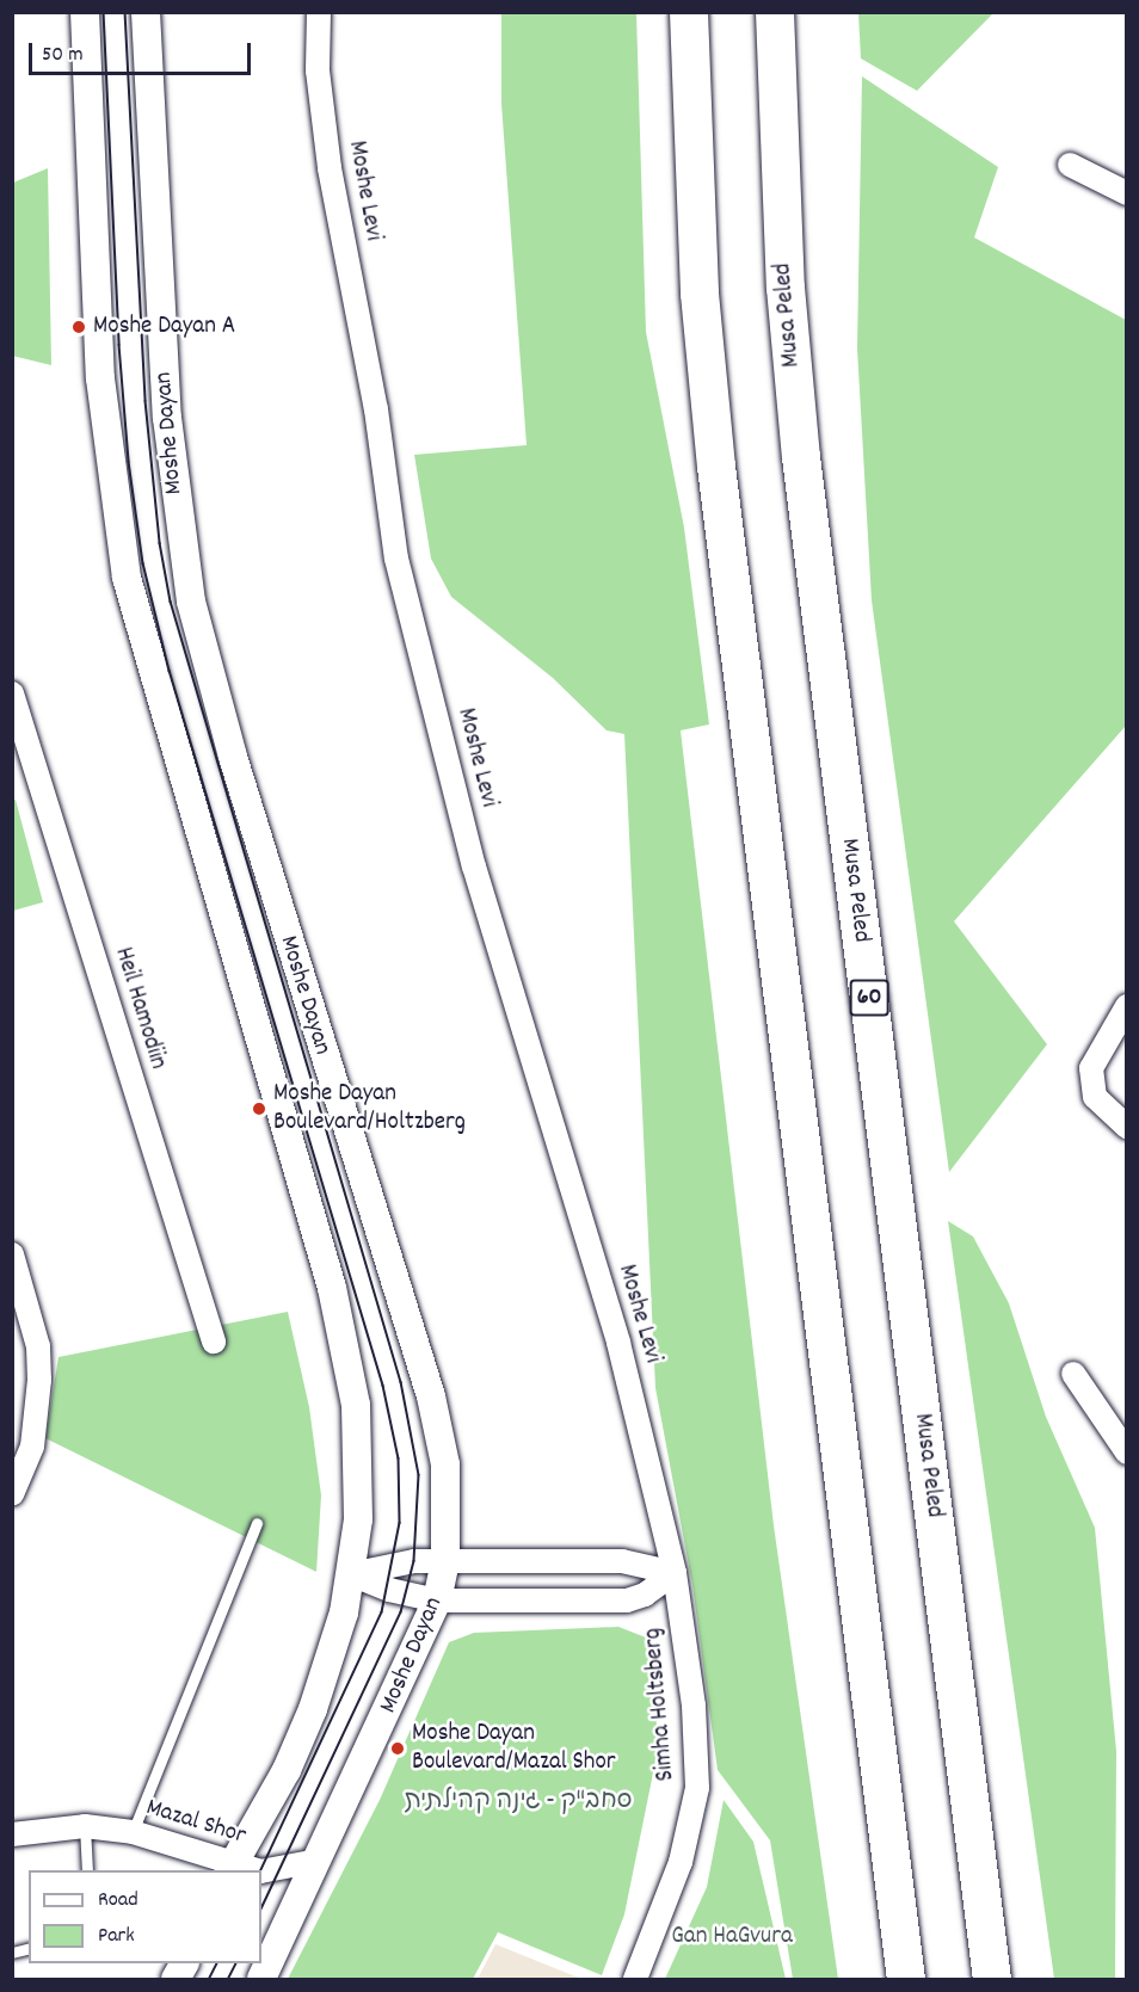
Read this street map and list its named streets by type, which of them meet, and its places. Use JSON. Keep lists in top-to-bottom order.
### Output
{
  "streets": {
    "highway": ["Musa Peled", "60"],
    "street": [
      "Moshe Levi",
      "Moshe Dayan",
      "Heil Hamodiin",
      "Simha Holtsberg",
      "Mazal Shor"
    ]
  },
  "crossings": [
    ["Moshe Levi", "Simha Holtsberg"],
    ["Moshe Dayan", "Mazal Shor"]
  ],
  "parks": ["סחב\"ק - גינה קהילתית", "Gan HaGvura"],
  "places": ["Moshe Dayan A", "Moshe Dayan Boulevard/Holtzberg", "Moshe Dayan Boulevard/Mazal Shor"],
  "legend": ["Road", "Park"],
  "scale_bar": "50 m"
}
